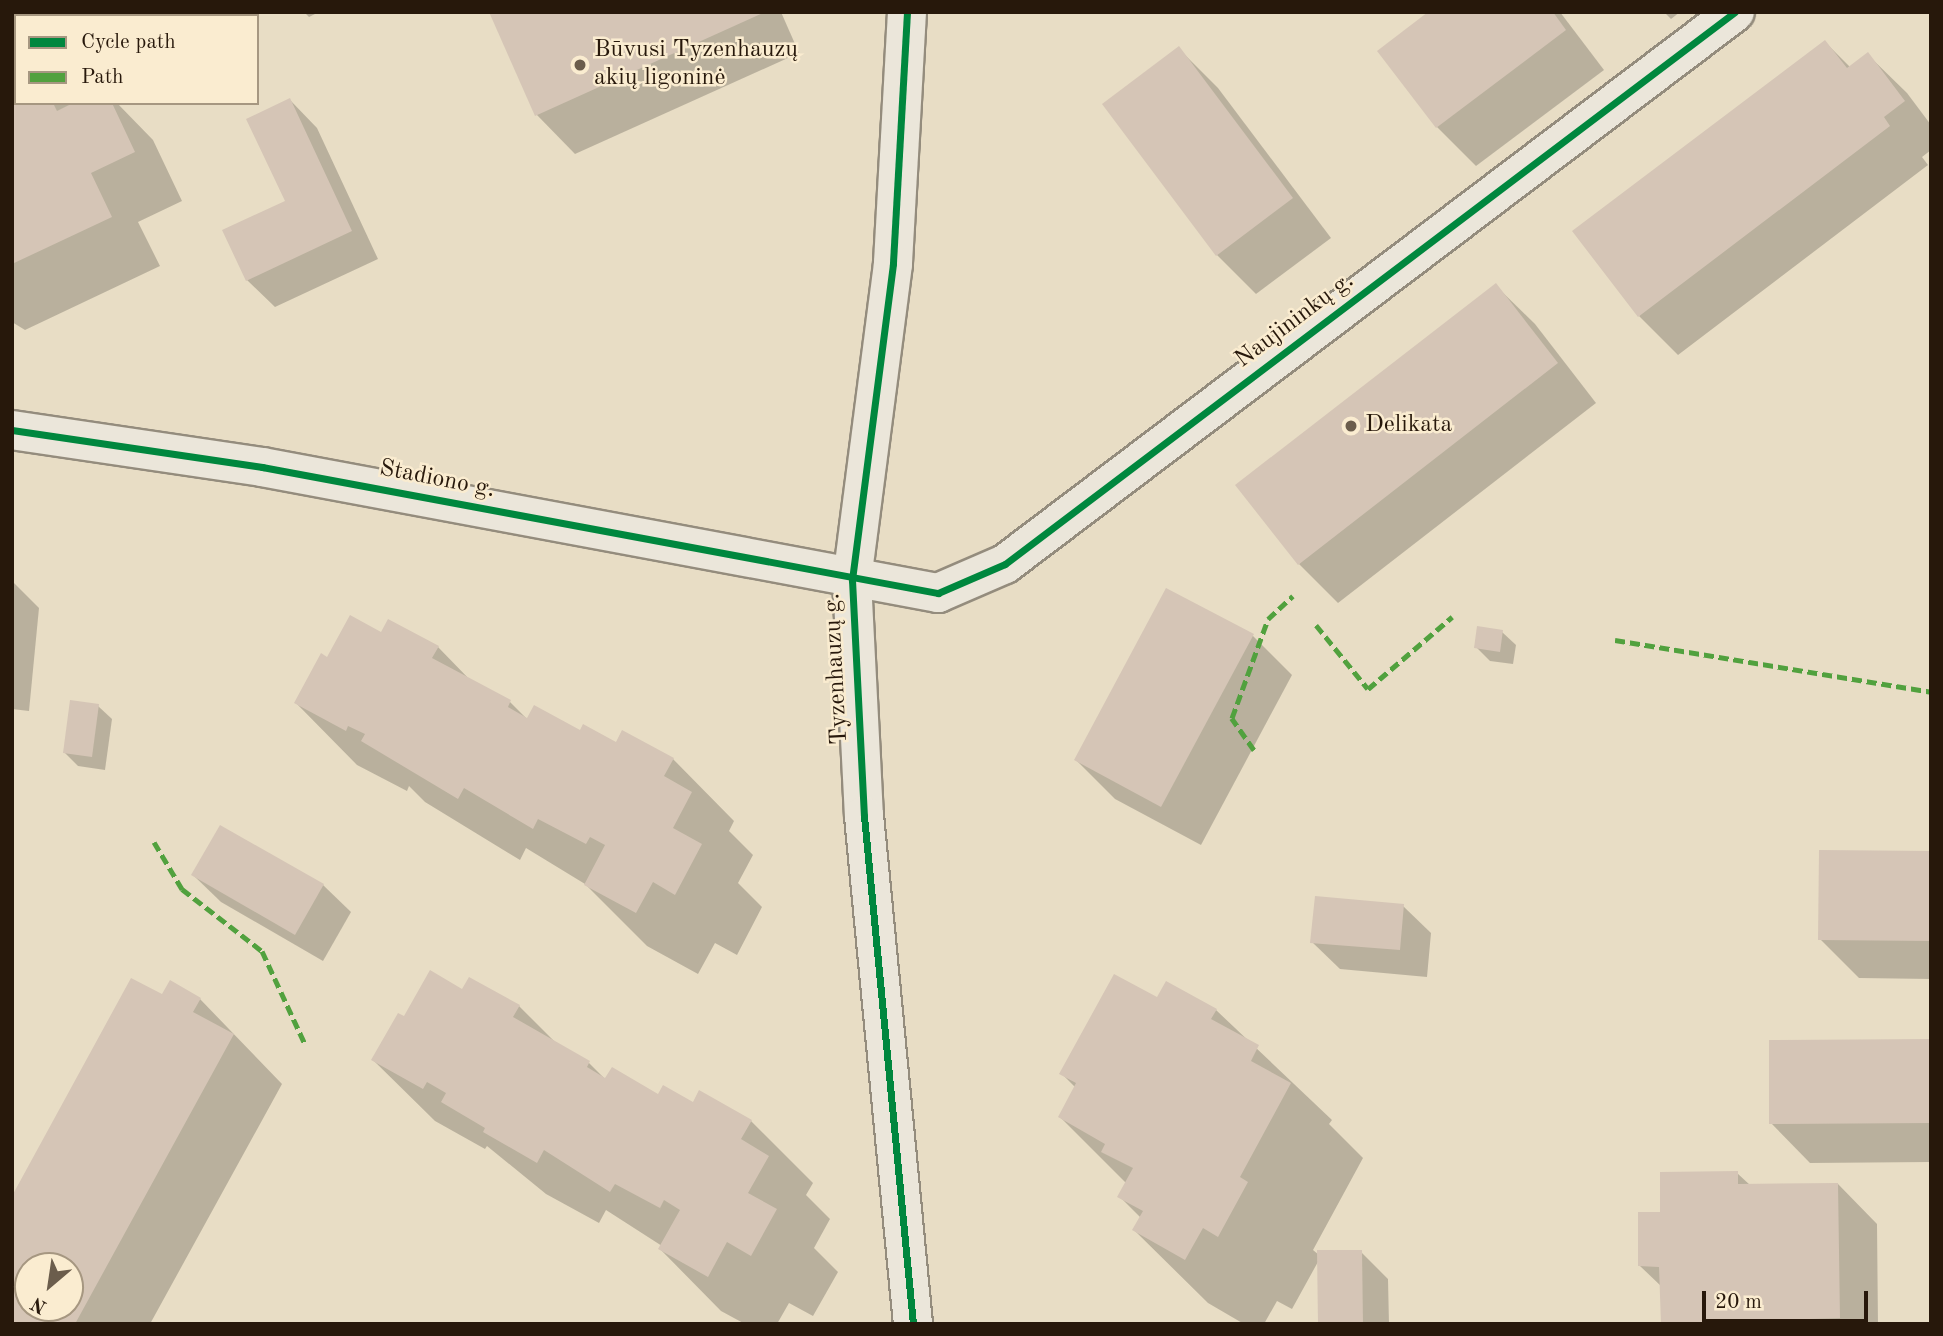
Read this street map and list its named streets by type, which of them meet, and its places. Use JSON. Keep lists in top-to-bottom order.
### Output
{
  "streets": {
    "street": ["Naujininkų g.", "Stadiono g.", "Tyzenhauzų g."]
  },
  "crossings": [
    ["Naujininkų g.", "Stadiono g."],
    ["Naujininkų g.", "Tyzenhauzų g."],
    ["Stadiono g.", "Tyzenhauzų g."]
  ],
  "places": ["Būvusi Tyzenhauzų akių ligoninė", "Delikata"],
  "legend": ["Cycle path", "Path"],
  "scale_bar": "20 m",
  "north": "bottom left"
}
